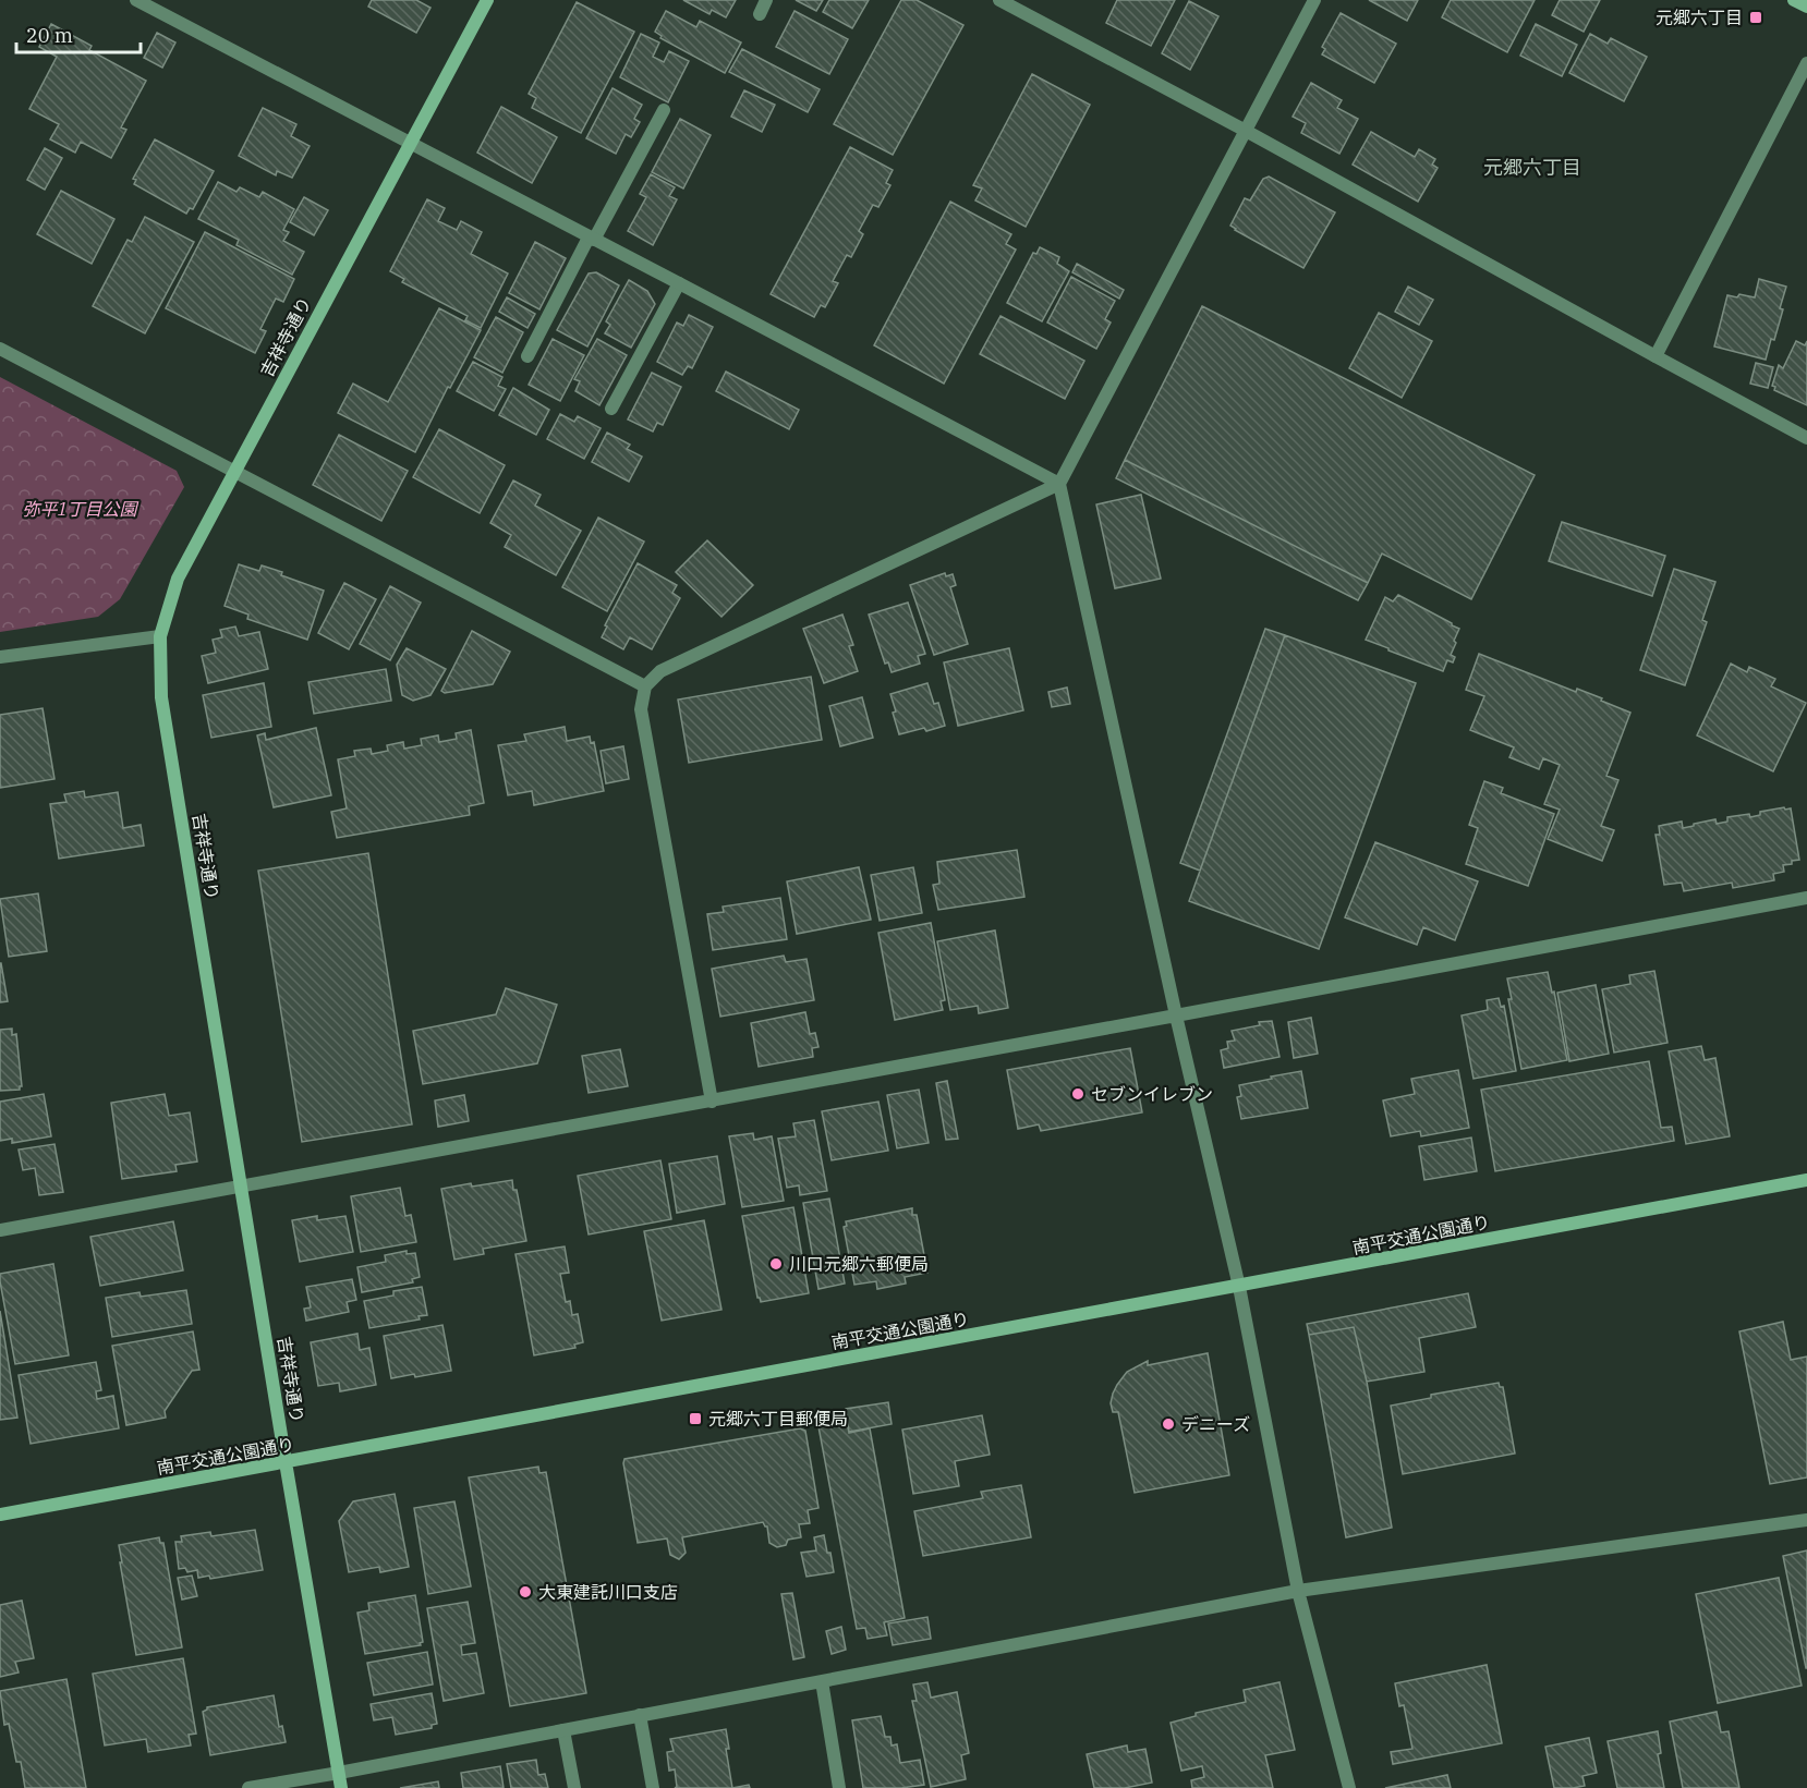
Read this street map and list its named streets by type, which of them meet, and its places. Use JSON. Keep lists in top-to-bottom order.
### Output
{
  "streets": {
    "street": ["吉祥寺通り", "南平交通公園通り"]
  },
  "crossings": [
    ["吉祥寺通り", "南平交通公園通り"]
  ],
  "districts": ["元郷六丁目"],
  "parks": ["弥平1丁目公園"],
  "places": {
    "transit": ["元郷六丁目", "元郷六丁目郵便局"],
    "other": [
      "セブンイレブン",
      "川口元郷六郵便局",
      "デニーズ",
      "大東建託川口支店"
    ]
  },
  "scale_bar": "20 m"
}
